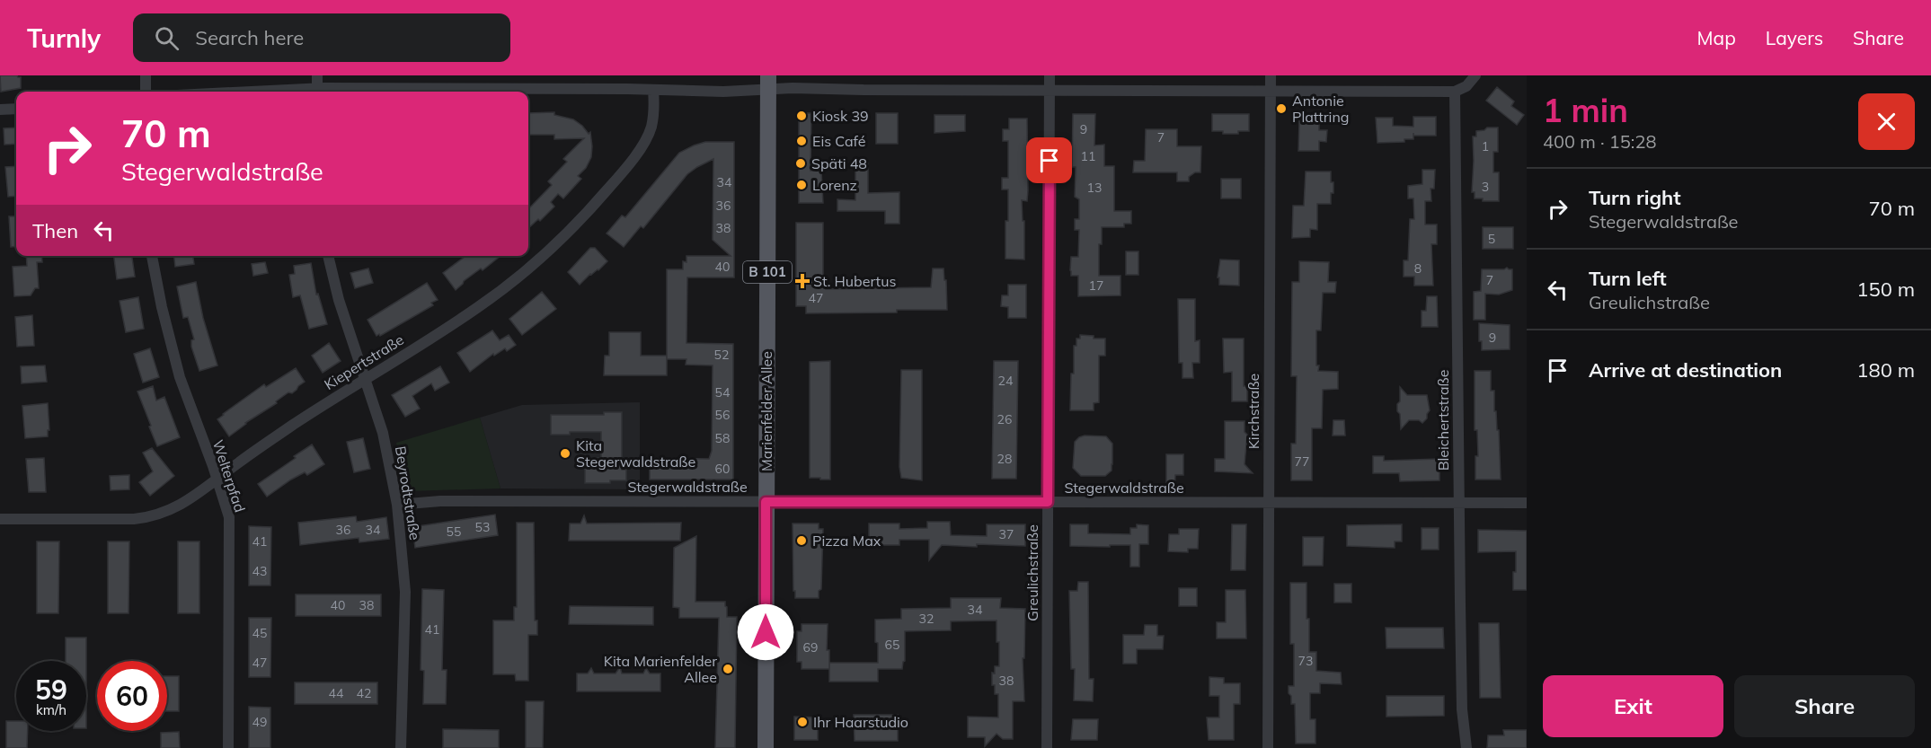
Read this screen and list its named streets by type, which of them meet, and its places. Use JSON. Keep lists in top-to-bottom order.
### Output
{
  "streets": {
    "main road": ["B 101", "Marienfelder Allee"],
    "street": [
      "Kiepertstraße",
      "Kirchstraße",
      "Bleichertstraße",
      "Welterpfad",
      "Stegerwaldstraße",
      "Beyrodtstraße",
      "Greulichstraße"
    ]
  },
  "crossings": [
    ["Kiepertstraße", "Welterpfad"],
    ["Kiepertstraße", "Beyrodtstraße"],
    ["Marienfelder Allee", "Stegerwaldstraße"],
    ["Kirchstraße", "Stegerwaldstraße"],
    ["Bleichertstraße", "Stegerwaldstraße"],
    ["Stegerwaldstraße", "Beyrodtstraße"],
    ["Stegerwaldstraße", "Greulichstraße"]
  ],
  "places": {
    "other": [
      "Antonie Plattring",
      "Kiosk 39",
      "Eis Café",
      "Späti 48",
      "Lorenz",
      "Kita Stegerwaldstraße",
      "Pizza Max",
      "Kita Marienfelder Allee",
      "Ihr Haarstudio"
    ],
    "health": ["St. Hubertus"]
  },
  "house_numbers": [
    "9",
    "7",
    "1",
    "11",
    "34",
    "3",
    "13",
    "36",
    "38",
    "5",
    "40",
    "8",
    "7",
    "17",
    "47",
    "9",
    "52",
    "24",
    "54",
    "56",
    "26",
    "58",
    "28",
    "77",
    "60",
    "53",
    "36",
    "34",
    "55",
    "37",
    "41",
    "43",
    "40",
    "38",
    "34",
    "32",
    "41",
    "45",
    "65",
    "69",
    "73",
    "47",
    "38",
    "44",
    "42",
    "49"
  ],
  "page": {
    "header": "Turnly",
    "search": "Search here",
    "nav": ["Map", "Layers", "Share"],
    "heading": ["1 min", "400 m · 15:28"],
    "turn": ["70 m", "Stegerwaldstraße"],
    "list": [
      {
        "name": "Turn right",
        "note": "Stegerwaldstraße",
        "value": "70 m"
      },
      {
        "name": "Turn left",
        "note": "Greulichstraße",
        "value": "150 m"
      },
      {
        "name": "Arrive at destination",
        "value": "180 m"
      }
    ],
    "then": "Then",
    "speed": "59 km/h",
    "limit": "60",
    "buttons": ["Exit", "Share"]
  }
}
